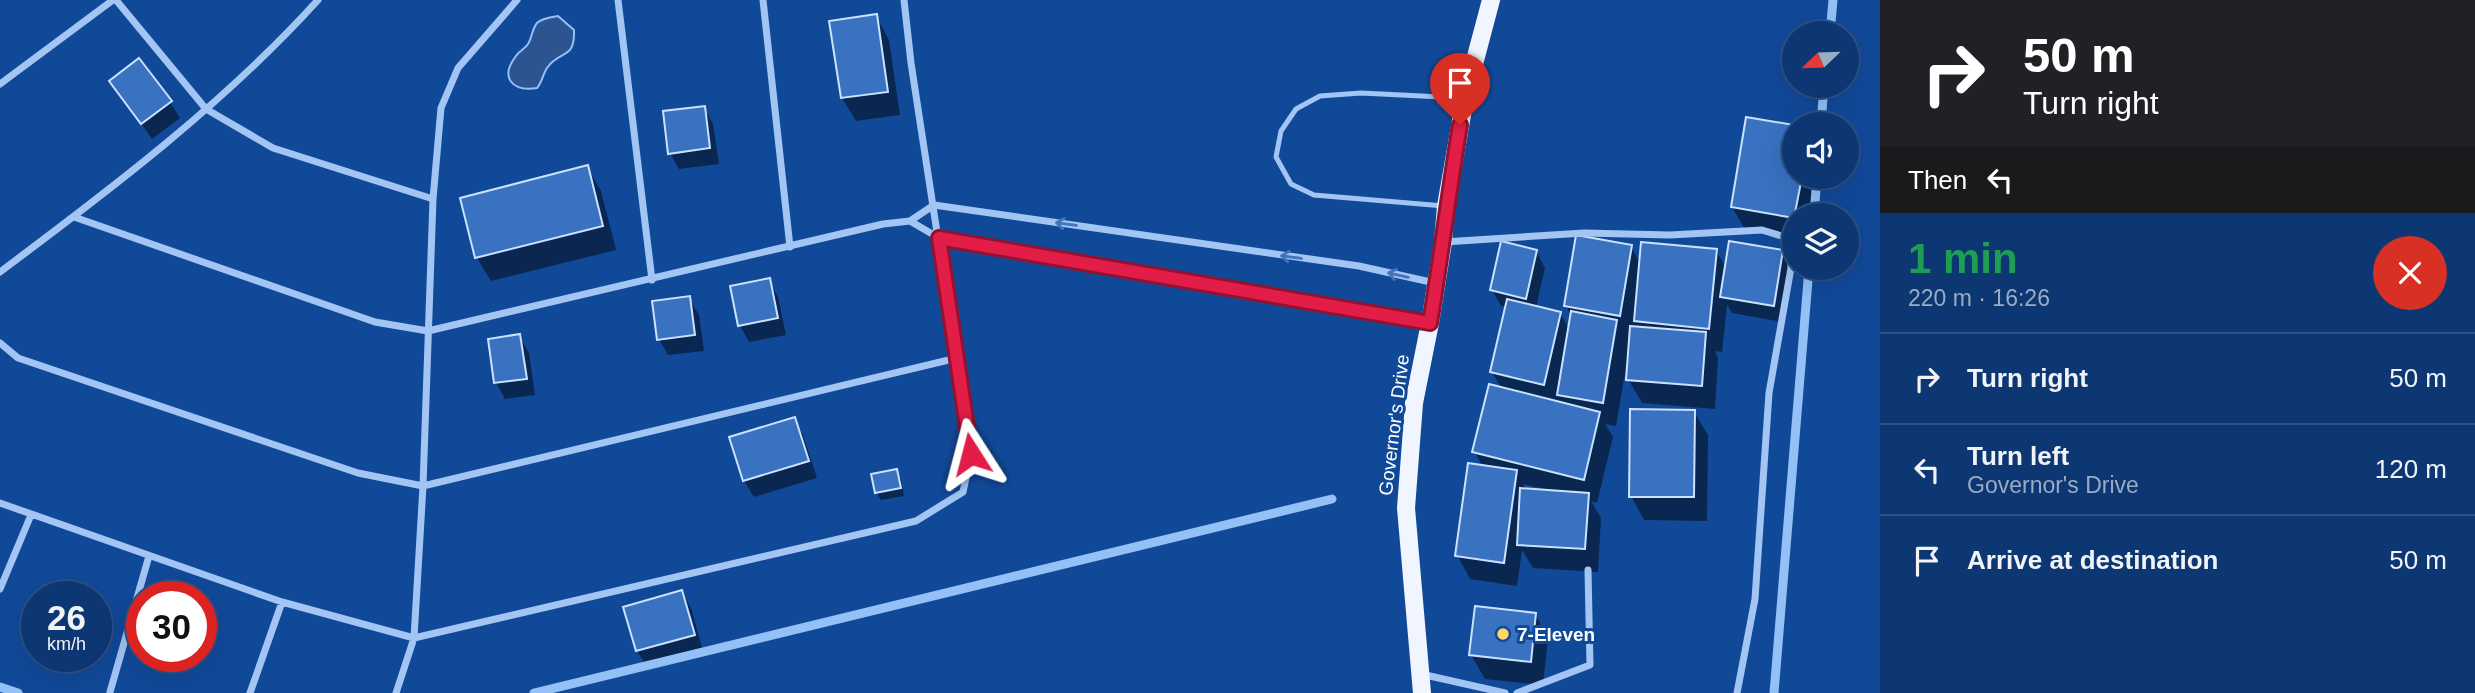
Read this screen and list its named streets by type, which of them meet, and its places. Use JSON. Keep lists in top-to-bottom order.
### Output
{
  "streets": {
    "main road": ["Governor's Drive"]
  },
  "places": ["7-Eleven"],
  "north": "bottom left",
  "page": {
    "turn": ["50 m", "Turn right"],
    "then": "Then",
    "heading": ["1 min", "220 m · 16:26"],
    "list": [
      {
        "name": "Turn right",
        "value": "50 m"
      },
      {
        "name": "Turn left",
        "note": "Governor's Drive",
        "value": "120 m"
      },
      {
        "name": "Arrive at destination",
        "value": "50 m"
      }
    ],
    "speed": "26 km/h",
    "limit": "30"
  }
}
